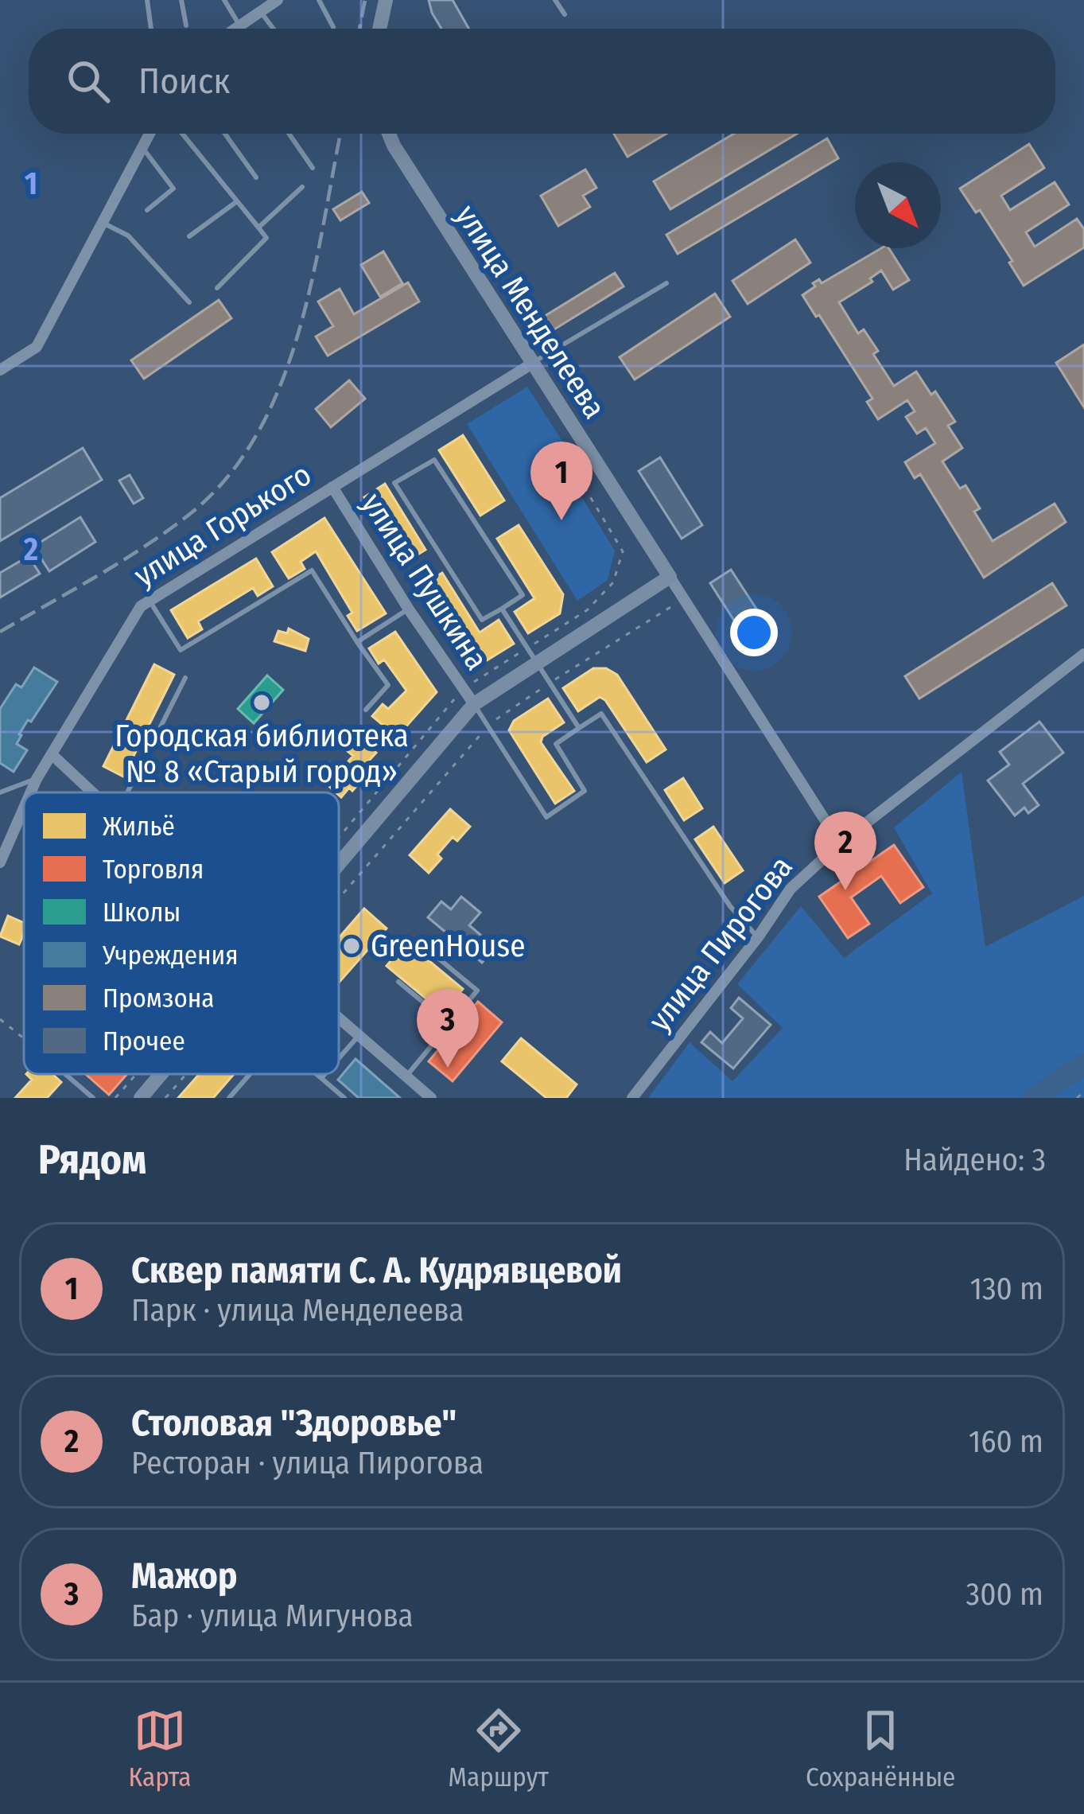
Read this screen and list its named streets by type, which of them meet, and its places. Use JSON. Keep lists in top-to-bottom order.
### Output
{
  "streets": {
    "main road": ["улица Менделеева"],
    "street": ["улица Горького", "улица Пушкина", "улица Пирогова"]
  },
  "crossings": [
    ["улица Менделеева", "улица Горького"],
    ["улица Горького", "улица Пушкина"]
  ],
  "places": ["Городская библиотека № 8 «Старый город»", "GreenHouse"],
  "legend": [
    "Жильё",
    "Торговля",
    "Школы",
    "Учреждения",
    "Промзона",
    "Прочее"
  ],
  "north": "bottom right",
  "page": {
    "search": "Поиск",
    "pins": ["1", "2", "3"],
    "heading": ["Рядом", "Найдено: 3"],
    "list": [
      {
        "mark": "1",
        "name": "Сквер памяти С. А. Кудрявцевой",
        "note": "Парк · улица Менделеева",
        "value": "130 m"
      },
      {
        "mark": "2",
        "name": "Столовая \"Здоровье\"",
        "note": "Ресторан · улица Пирогова",
        "value": "160 m"
      },
      {
        "mark": "3",
        "name": "Мажор",
        "note": "Бар · улица Мигунова",
        "value": "300 m"
      }
    ],
    "nav": ["Карта", "Маршрут", "Сохранённые"]
  },
  "grid": {
    "rows": ["1", "2"]
  }
}
